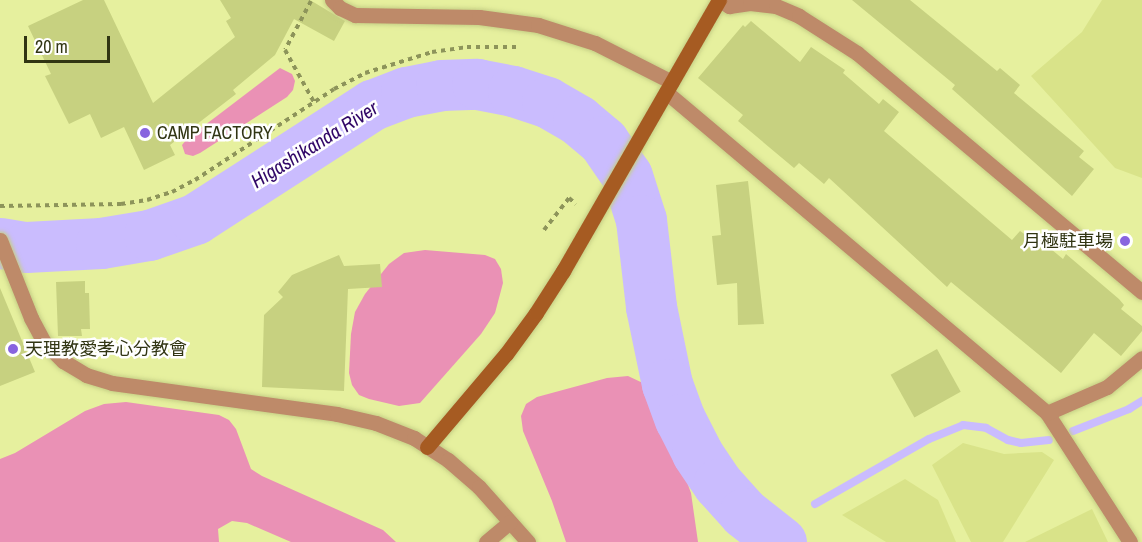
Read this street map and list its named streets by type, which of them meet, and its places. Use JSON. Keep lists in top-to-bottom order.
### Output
{
  "water": ["Higashikanda River"],
  "places": ["CAMP FACTORY", "月極駐車場", "天理教愛孝心分教會"],
  "scale_bar": "20 m"
}
